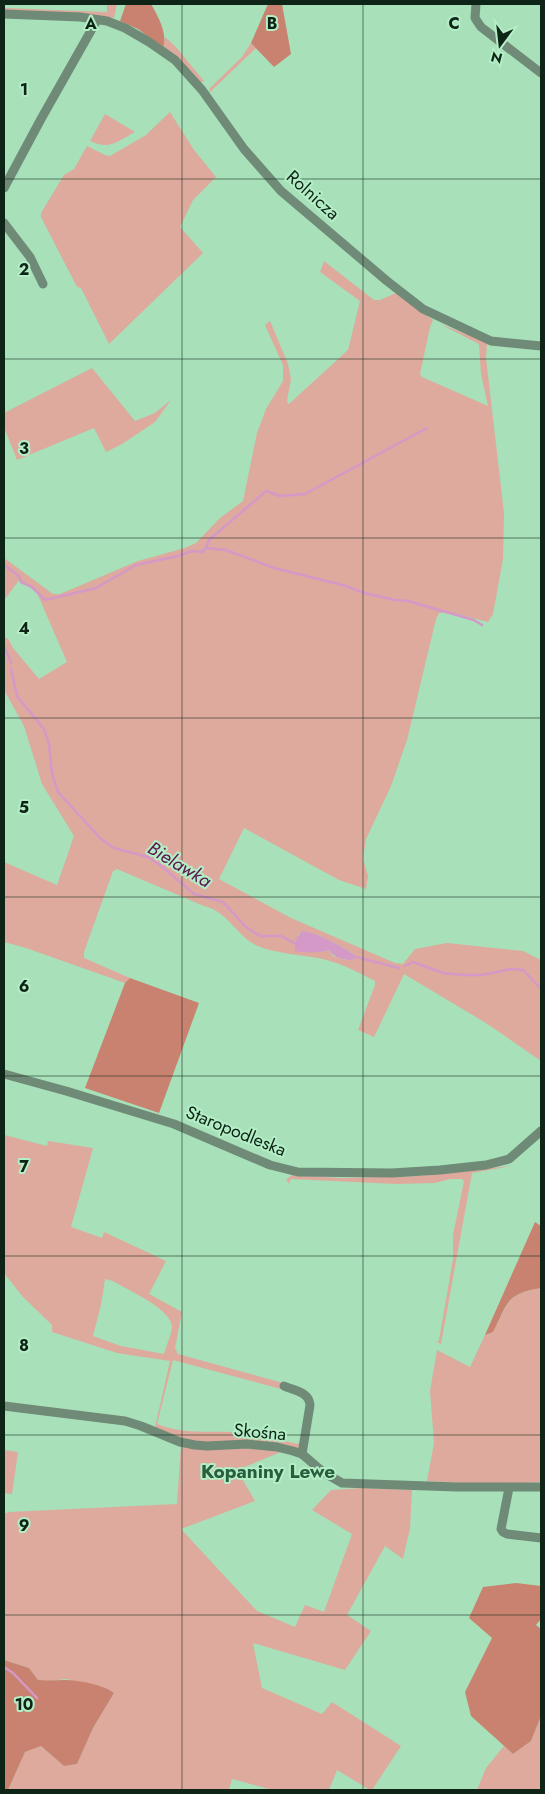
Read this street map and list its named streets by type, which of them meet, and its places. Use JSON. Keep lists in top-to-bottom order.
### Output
{
  "streets": {
    "street": ["Rolnicza", "Staropodleska", "Skośna"]
  },
  "districts": ["Kopaniny Lewe"],
  "water": ["Bielawka"],
  "north": "bottom",
  "grid": {
    "columns": ["A", "B", "C"],
    "rows": [
      "1",
      "2",
      "3",
      "4",
      "5",
      "6",
      "7",
      "8",
      "9",
      "10"
    ]
  }
}
